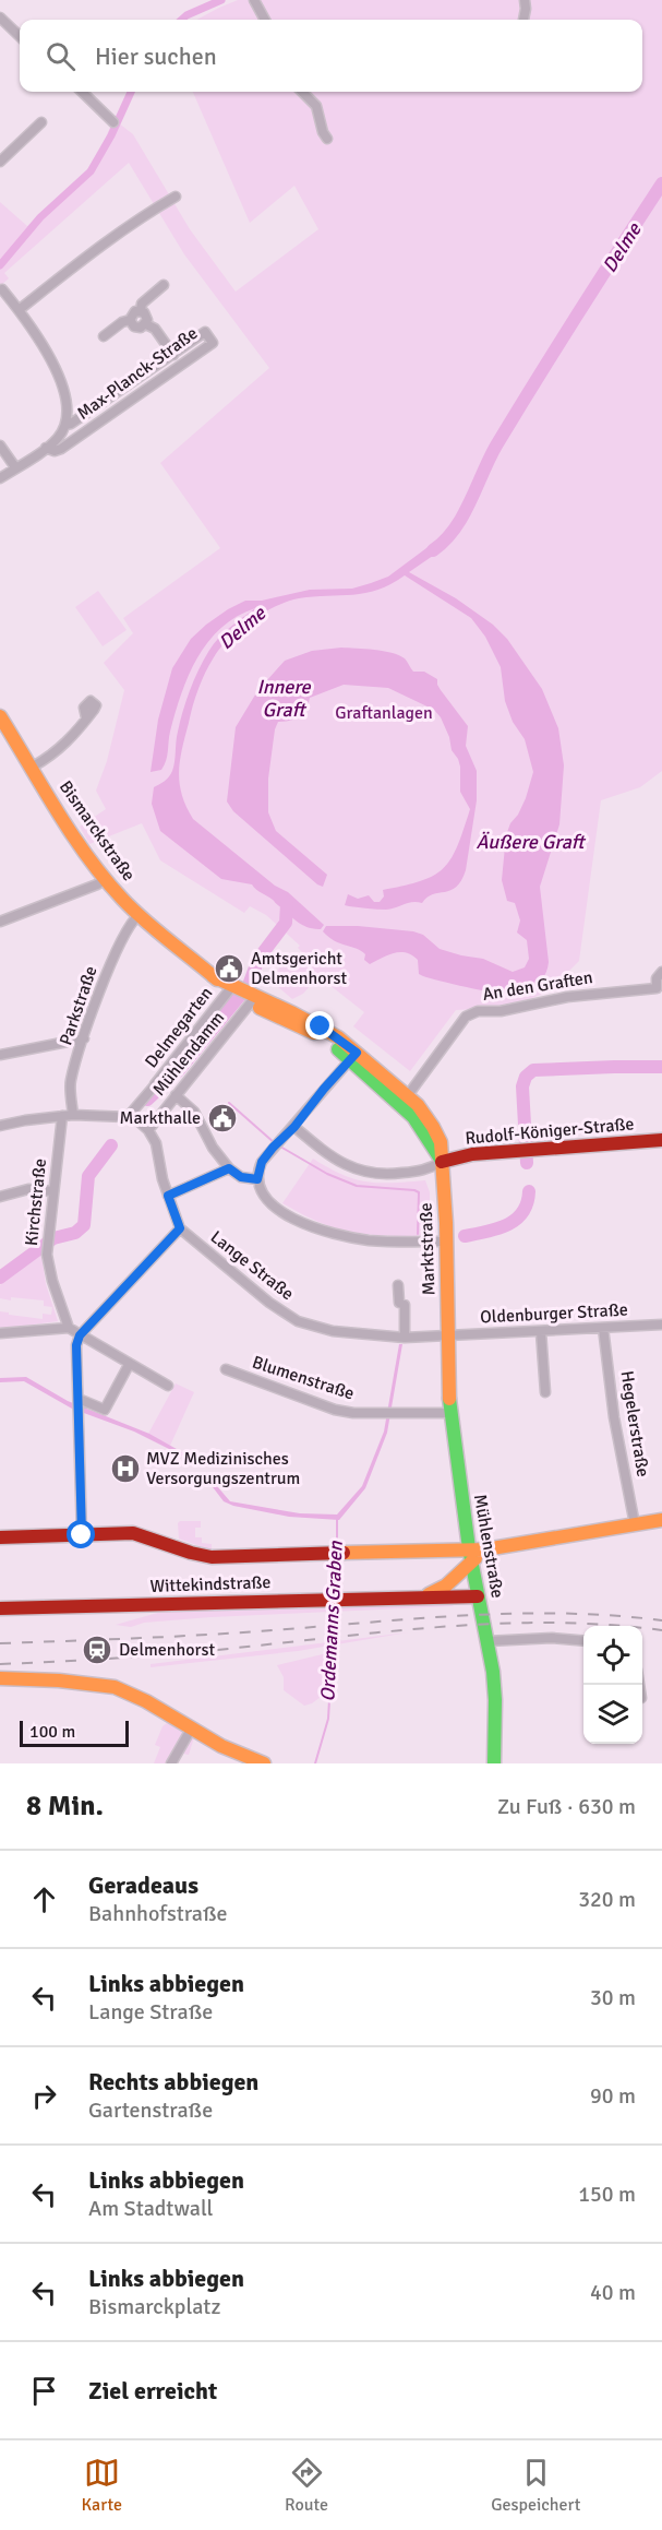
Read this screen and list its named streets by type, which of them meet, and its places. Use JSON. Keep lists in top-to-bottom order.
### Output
{
  "streets": {
    "main road": [
      "Bismarckstraße",
      "Rudolf-Königer-Straße",
      "Marktstraße",
      "Mühlenstraße",
      "Wittekindstraße"
    ],
    "street": [
      "Max-Planck-Straße",
      "An den Graften",
      "Parkstraße",
      "Delmegarten",
      "Mühlendamm",
      "Kirchstraße",
      "Lange Straße",
      "Oldenburger Straße",
      "Blumenstraße",
      "Hegelerstraße"
    ]
  },
  "crossings": [
    ["Bismarckstraße", "Parkstraße"],
    ["Bismarckstraße", "Delmegarten"],
    ["Bismarckstraße", "Mühlendamm"],
    ["Bismarckstraße", "Marktstraße"],
    ["An den Graften", "Marktstraße"],
    ["Delmegarten", "Mühlendamm"],
    ["Rudolf-Königer-Straße", "Marktstraße"],
    ["Marktstraße", "Lange Straße"],
    ["Marktstraße", "Oldenburger Straße"],
    ["Marktstraße", "Mühlenstraße"],
    ["Lange Straße", "Oldenburger Straße"],
    ["Lange Straße", "Mühlenstraße"],
    ["Oldenburger Straße", "Hegelerstraße"],
    ["Oldenburger Straße", "Mühlenstraße"],
    ["Blumenstraße", "Mühlenstraße"],
    ["Mühlenstraße", "Wittekindstraße"]
  ],
  "water": [
    "Delme",
    "Innere Graft",
    "Äußere Graft",
    "Ordemanns Graben"
  ],
  "parks": ["Graftanlagen"],
  "places": {
    "public building": ["Amtsgericht Delmenhorst", "Markthalle"],
    "hospital": ["MVZ Medizinisches Versorgungszentrum"],
    "station": ["Delmenhorst"]
  },
  "scale_bar": "100 m",
  "page": {
    "search": "Hier suchen",
    "scale": "100 m",
    "heading": ["8 Min.", "Zu Fuß · 630 m"],
    "list": [
      ["Geradeaus", "Bahnhofstraße", "320 m"],
      ["Links abbiegen", "Lange Straße", "30 m"],
      ["Rechts abbiegen", "Gartenstraße", "90 m"],
      ["Links abbiegen", "Am Stadtwall", "150 m"],
      ["Links abbiegen", "Bismarckplatz", "40 m"],
      "Ziel erreicht"
    ],
    "nav": ["Karte", "Route", "Gespeichert"]
  }
}
